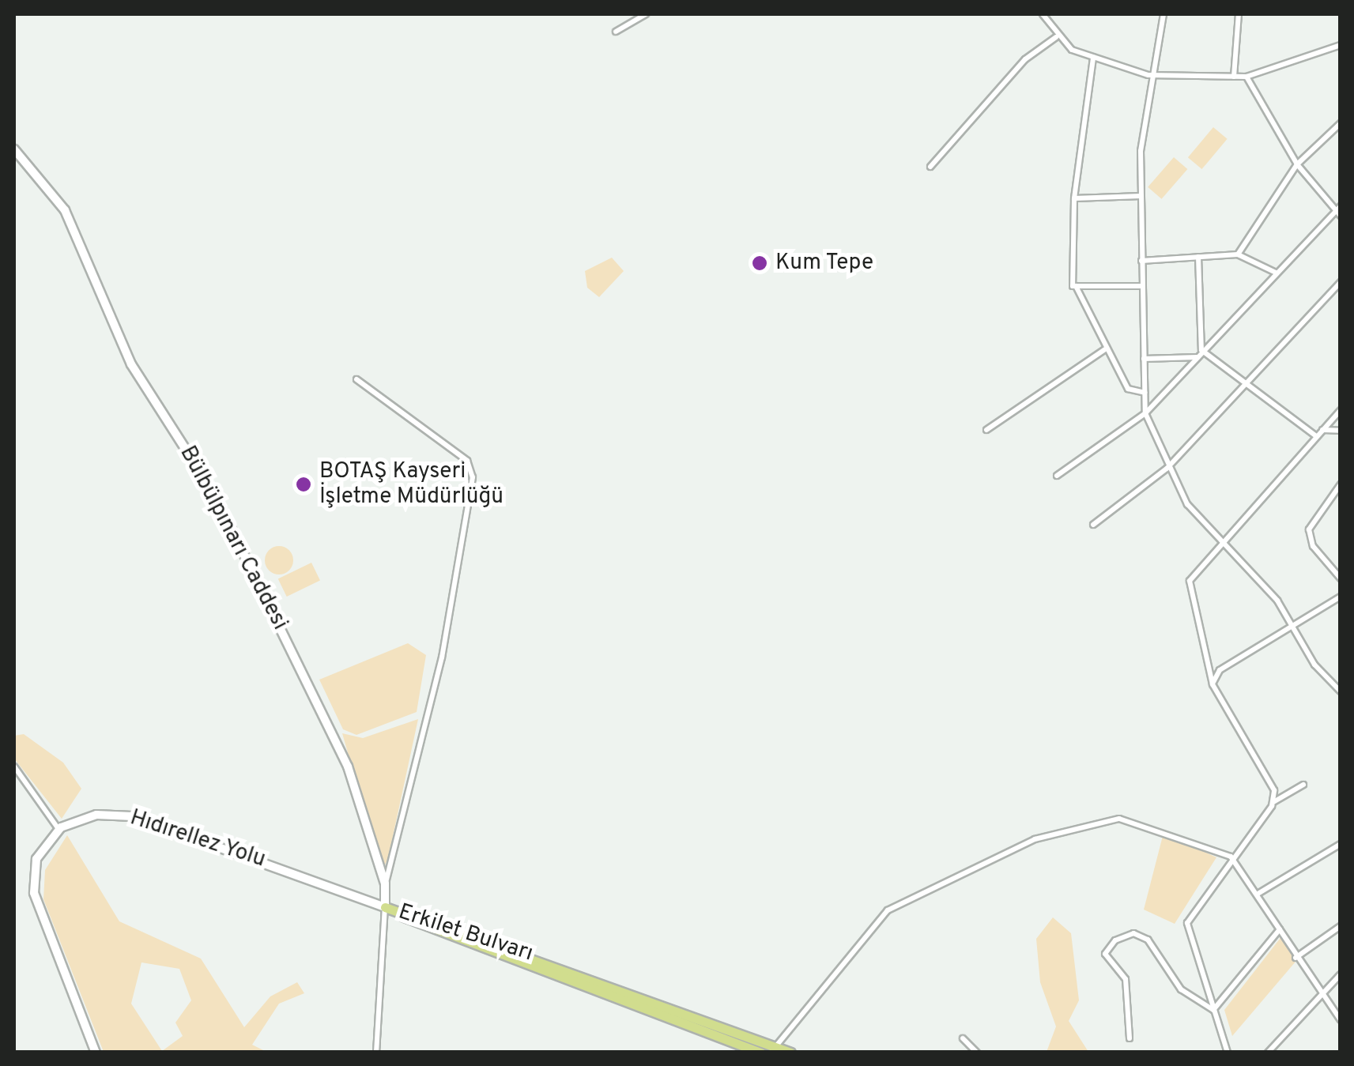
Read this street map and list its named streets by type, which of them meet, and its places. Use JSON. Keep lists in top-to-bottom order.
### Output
{
  "streets": {
    "main road": ["Erkilet Bulvarı"],
    "street": ["Bülbülpınarı Caddesi", "Hıdırellez Yolu"]
  },
  "crossings": [
    ["Bülbülpınarı Caddesi", "Hıdırellez Yolu"],
    ["Bülbülpınarı Caddesi", "Erkilet Bulvarı"],
    ["Hıdırellez Yolu", "Erkilet Bulvarı"]
  ],
  "places": ["Kum Tepe", "BOTAŞ Kayseri İşletme Müdürlüğü"]
}
